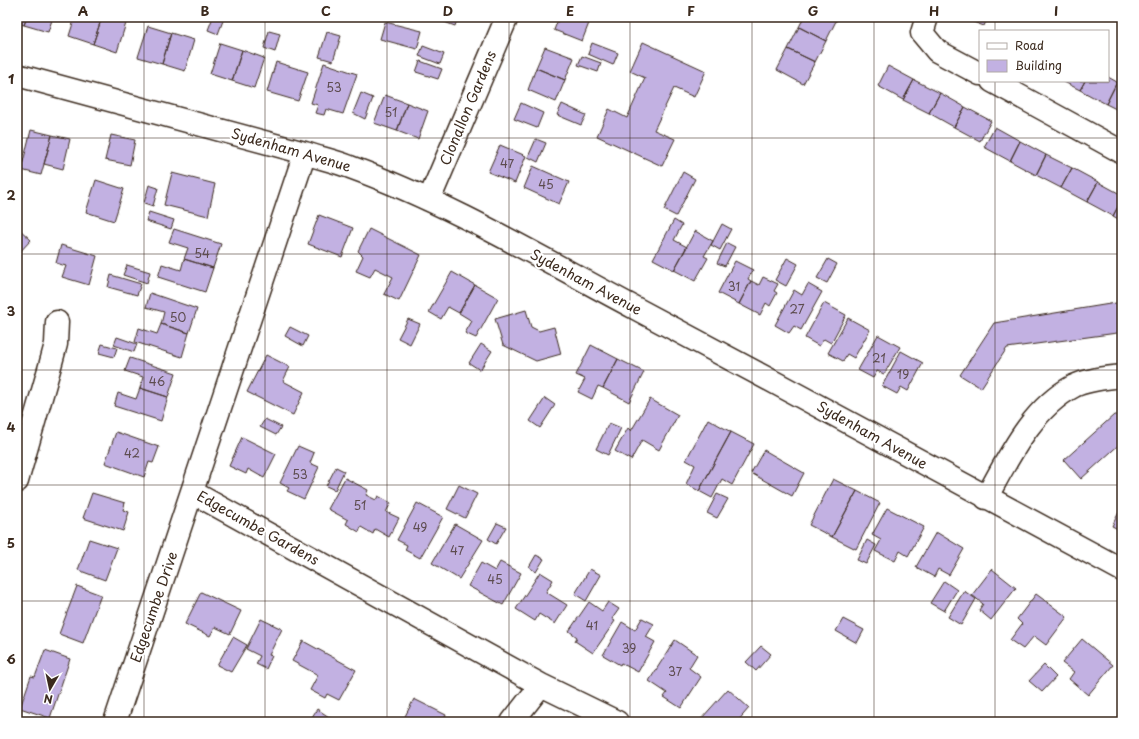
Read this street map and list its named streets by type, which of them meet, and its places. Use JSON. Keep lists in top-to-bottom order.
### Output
{
  "streets": {
    "street": [
      "Clonallon Gardens",
      "Sydenham Avenue",
      "Edgecumbe Gardens",
      "Edgecumbe Drive"
    ]
  },
  "crossings": [
    ["Clonallon Gardens", "Sydenham Avenue"],
    ["Sydenham Avenue", "Edgecumbe Gardens"],
    ["Edgecumbe Gardens", "Edgecumbe Drive"]
  ],
  "house_numbers": [
    "53",
    "51",
    "47",
    "45",
    "54",
    "31",
    "27",
    "50",
    "21",
    "19",
    "46",
    "42",
    "53",
    "51",
    "49",
    "47",
    "45",
    "41",
    "39",
    "37"
  ],
  "legend": ["Road", "Building"],
  "north": "bottom",
  "grid": {
    "columns": [
      "A",
      "B",
      "C",
      "D",
      "E",
      "F",
      "G",
      "H",
      "I"
    ],
    "rows": [
      "1",
      "2",
      "3",
      "4",
      "5",
      "6"
    ]
  }
}
